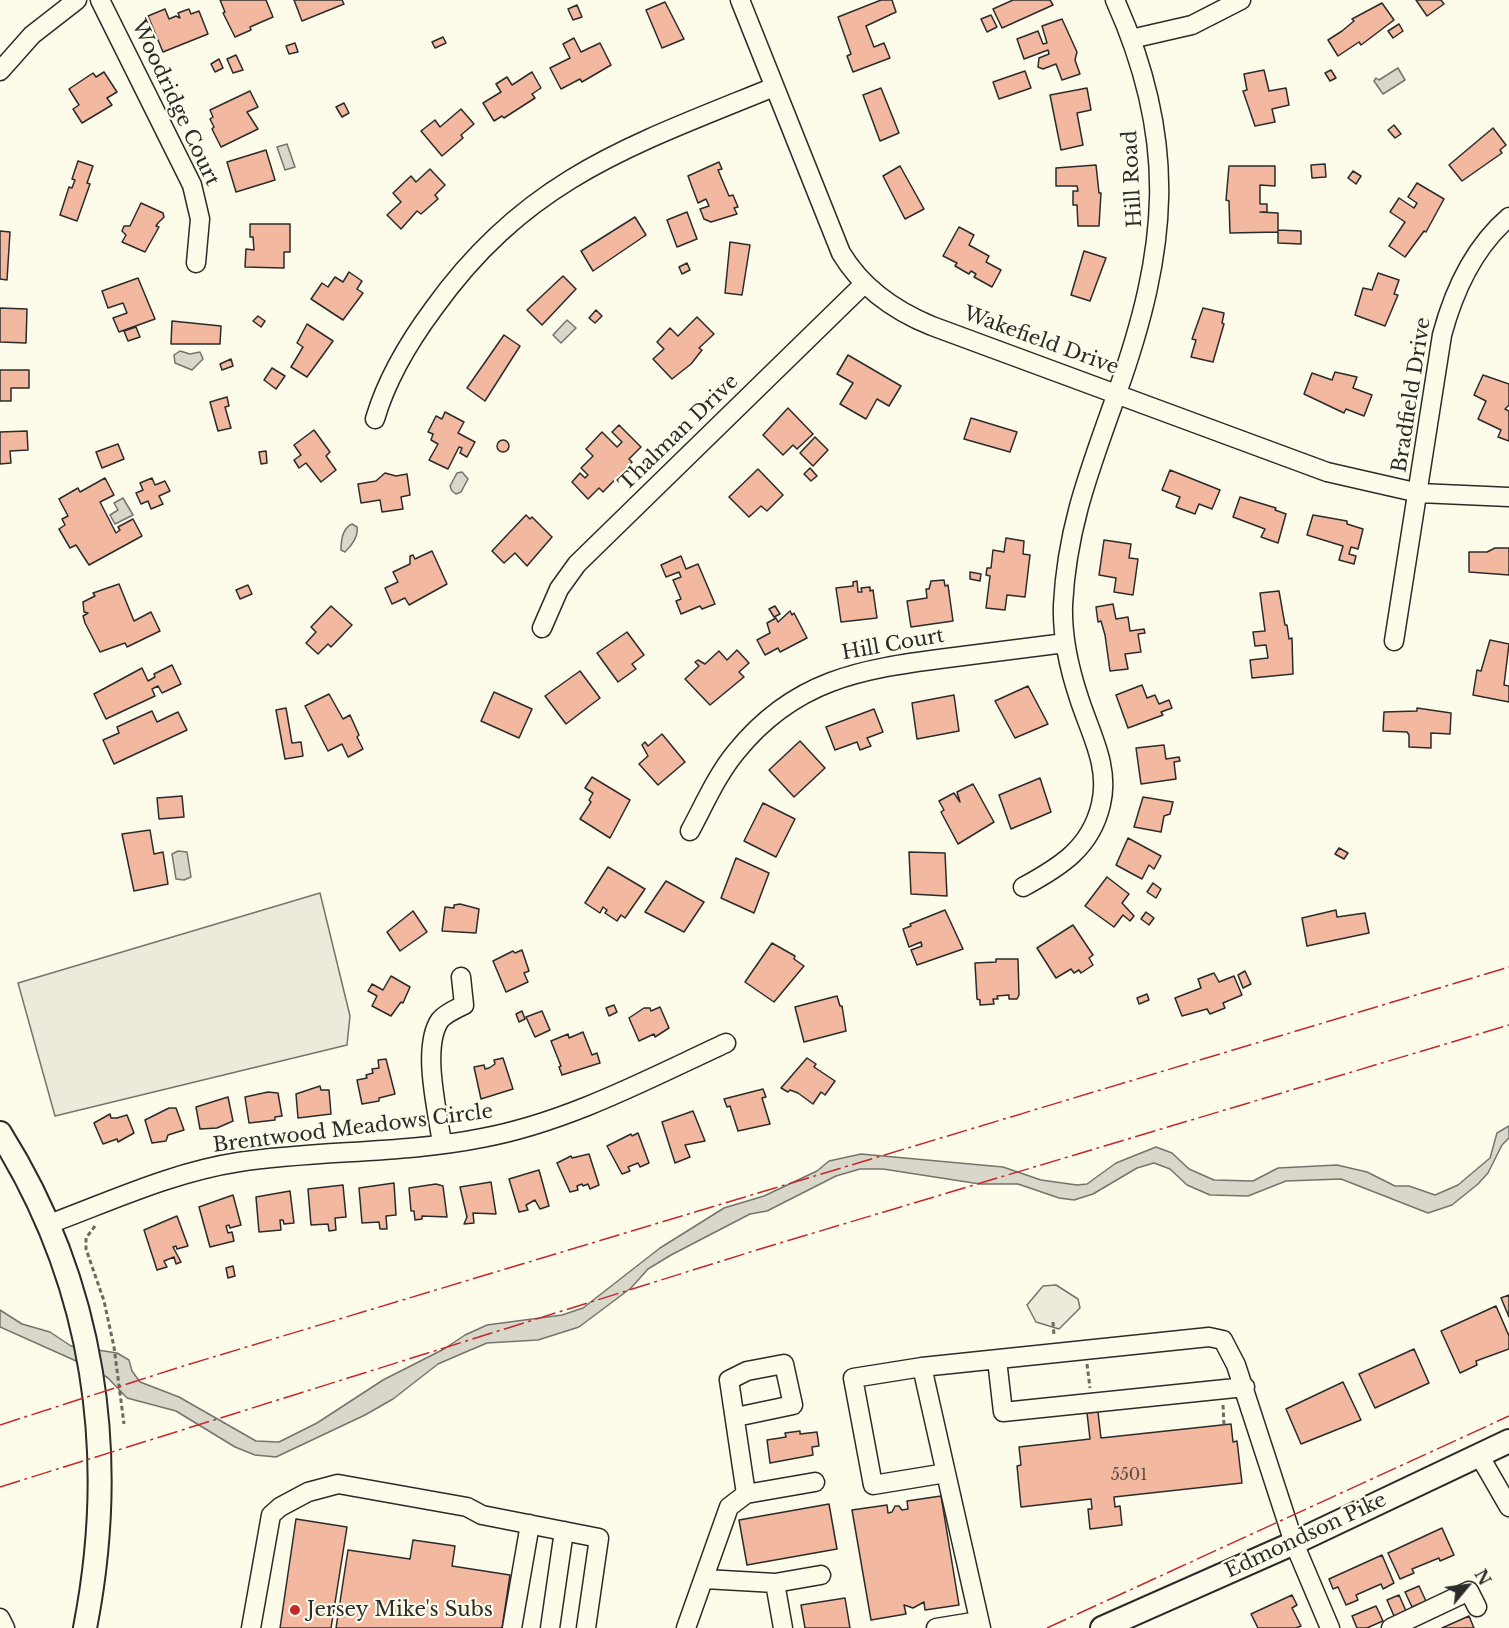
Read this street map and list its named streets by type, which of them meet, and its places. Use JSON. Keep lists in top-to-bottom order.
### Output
{
  "streets": {
    "main road": ["Edmondson Pike"],
    "street": [
      "Woodridge Court",
      "Hill Road",
      "Wakefield Drive",
      "Bradfield Drive",
      "Thalman Drive",
      "Hill Court",
      "Brentwood Meadows Circle"
    ]
  },
  "crossings": [
    ["Hill Road", "Wakefield Drive"],
    ["Wakefield Drive", "Bradfield Drive"],
    ["Wakefield Drive", "Thalman Drive"]
  ],
  "places": ["Jersey Mike's Subs"],
  "house_numbers": ["5501"],
  "north": "top right"
}
